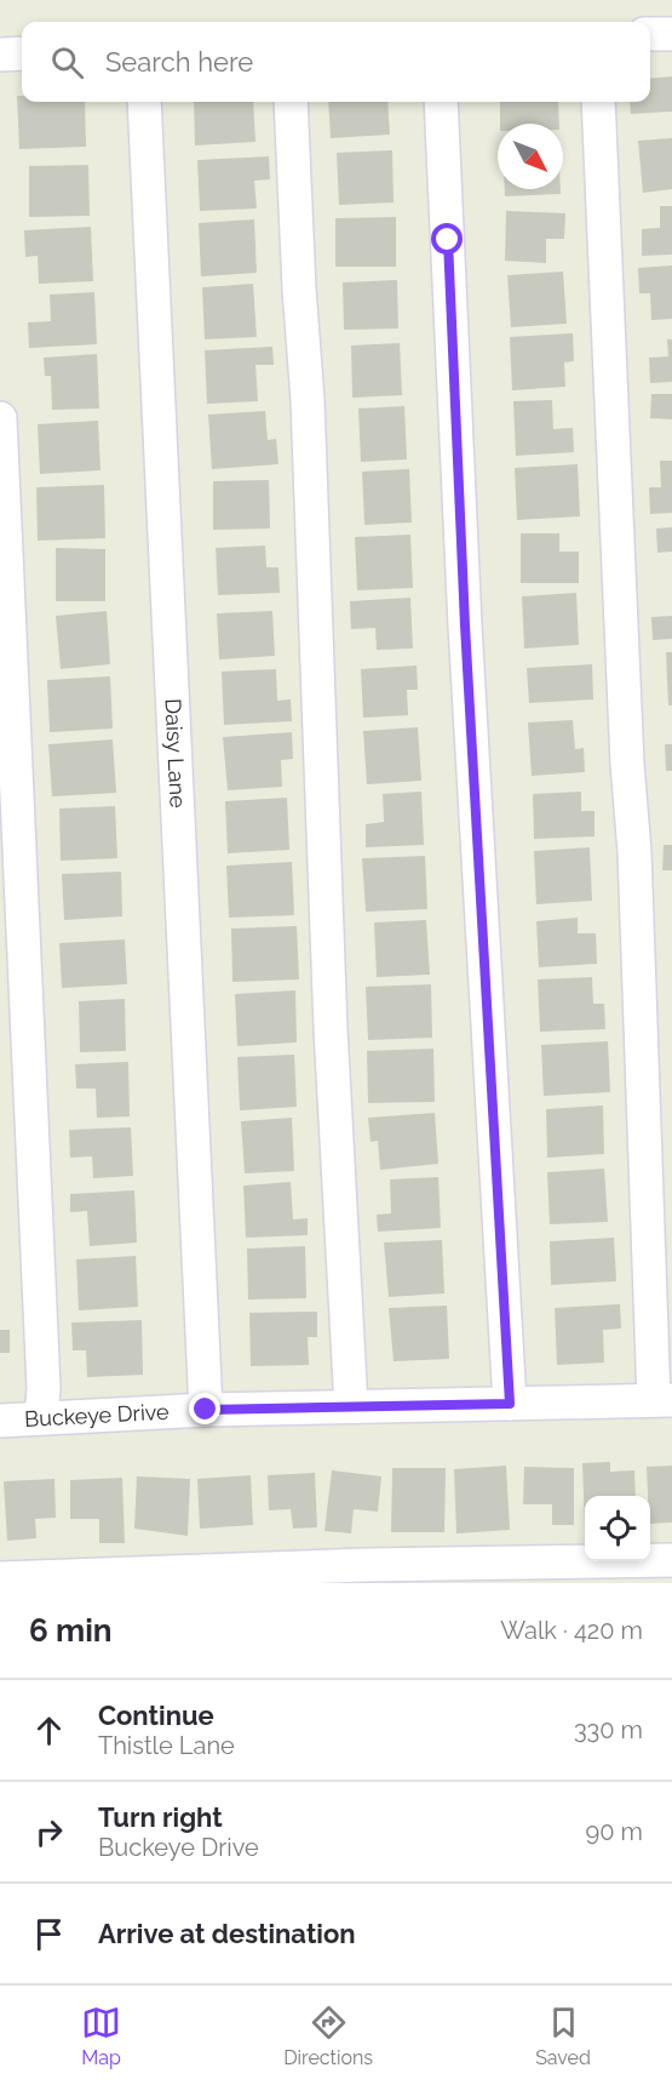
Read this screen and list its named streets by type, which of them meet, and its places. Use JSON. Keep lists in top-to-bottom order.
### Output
{
  "streets": {
    "street": ["Daisy Lane", "Buckeye Drive"]
  },
  "crossings": [
    ["Daisy Lane", "Buckeye Drive"]
  ],
  "north": "bottom right",
  "page": {
    "search": "Search here",
    "heading": ["6 min", "Walk · 420 m"],
    "list": [
      ["Continue", "Thistle Lane", "330 m"],
      ["Turn right", "Buckeye Drive", "90 m"],
      "Arrive at destination"
    ],
    "nav": ["Map", "Directions", "Saved"]
  }
}
